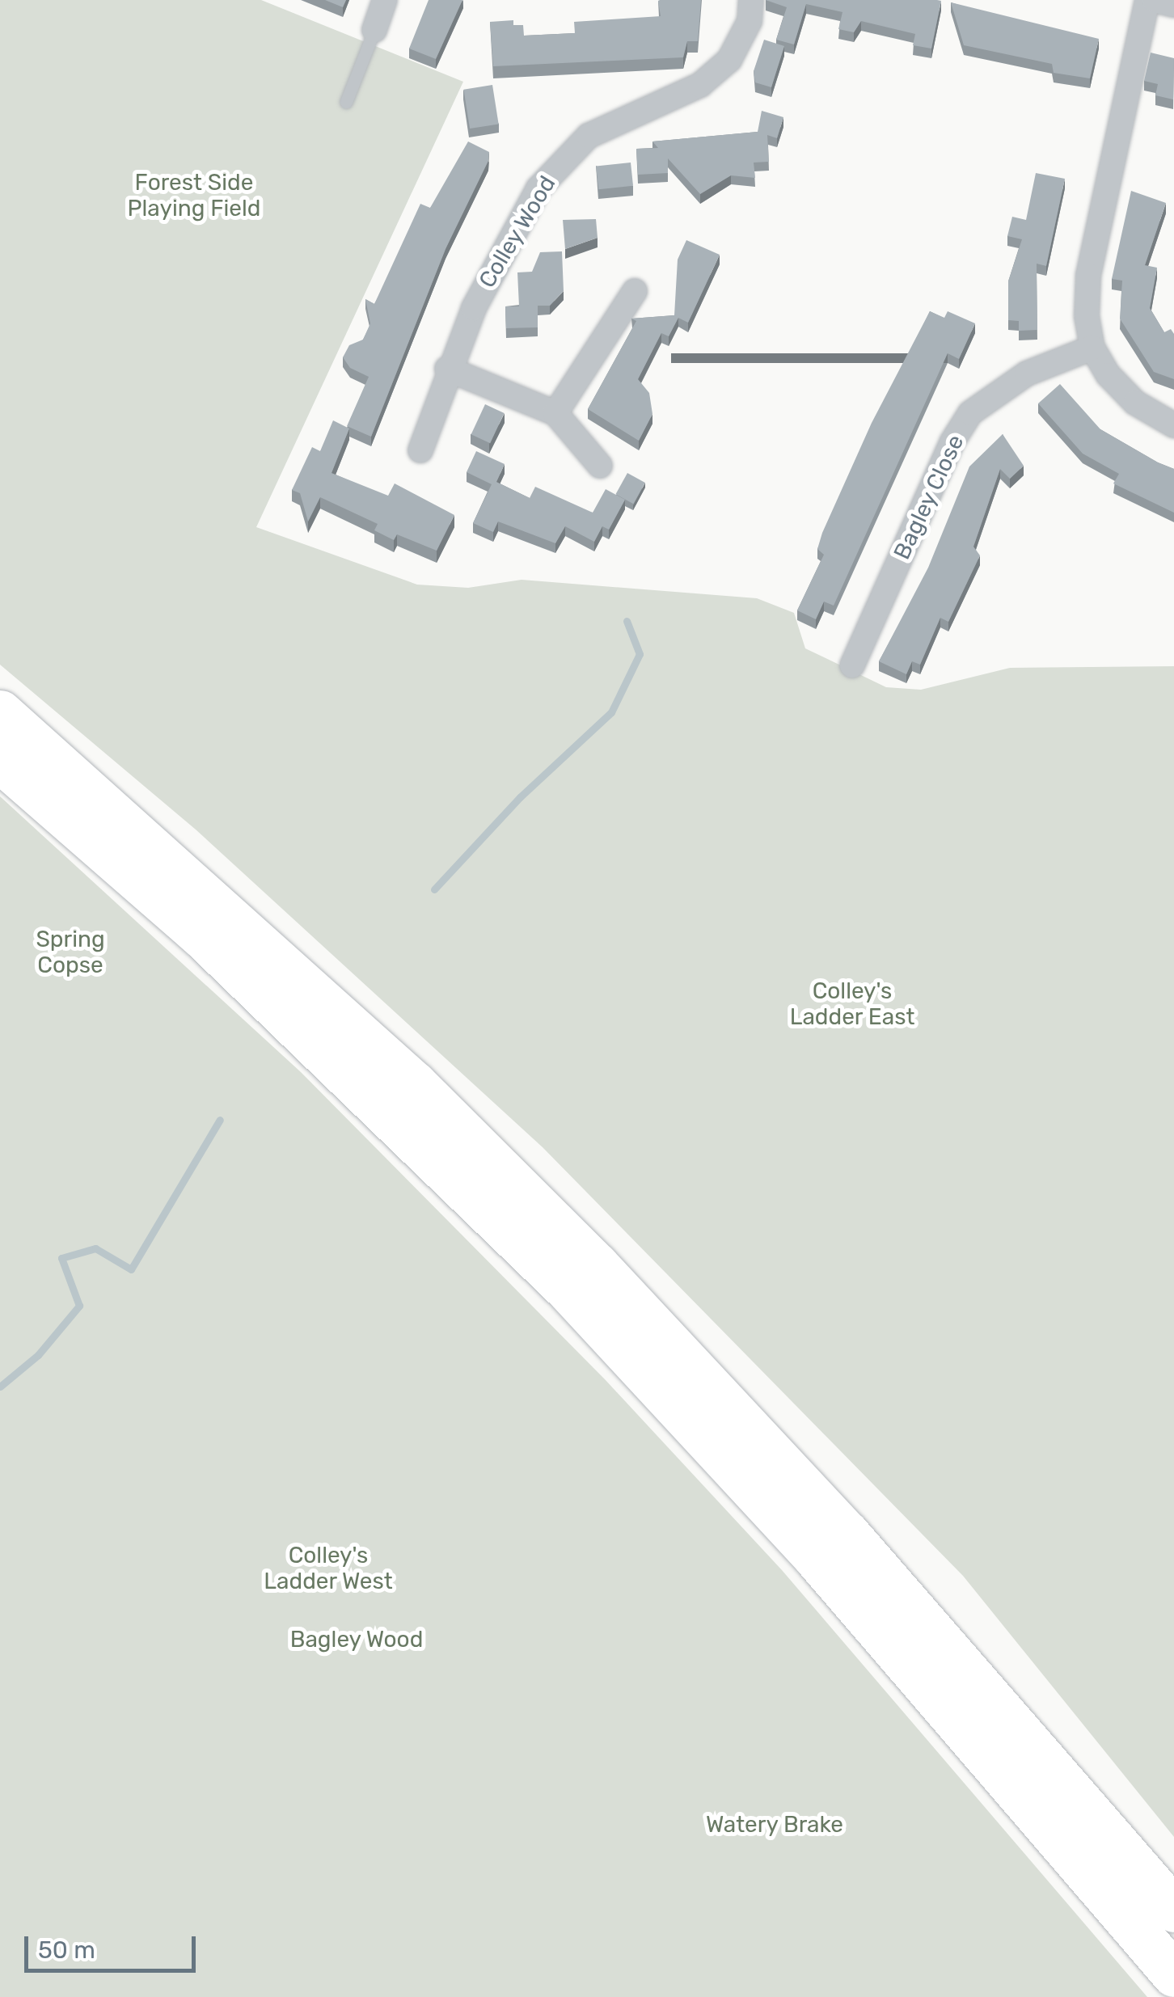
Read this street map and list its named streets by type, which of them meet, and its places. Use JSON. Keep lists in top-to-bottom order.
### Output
{
  "streets": {
    "street": ["Colley Wood", "Bagley Close"]
  },
  "parks": [
    "Forest Side Playing Field",
    "Spring Copse",
    "Colley's Ladder East",
    "Colley's Ladder West",
    "Bagley Wood",
    "Watery Brake"
  ],
  "scale_bar": "50 m"
}
